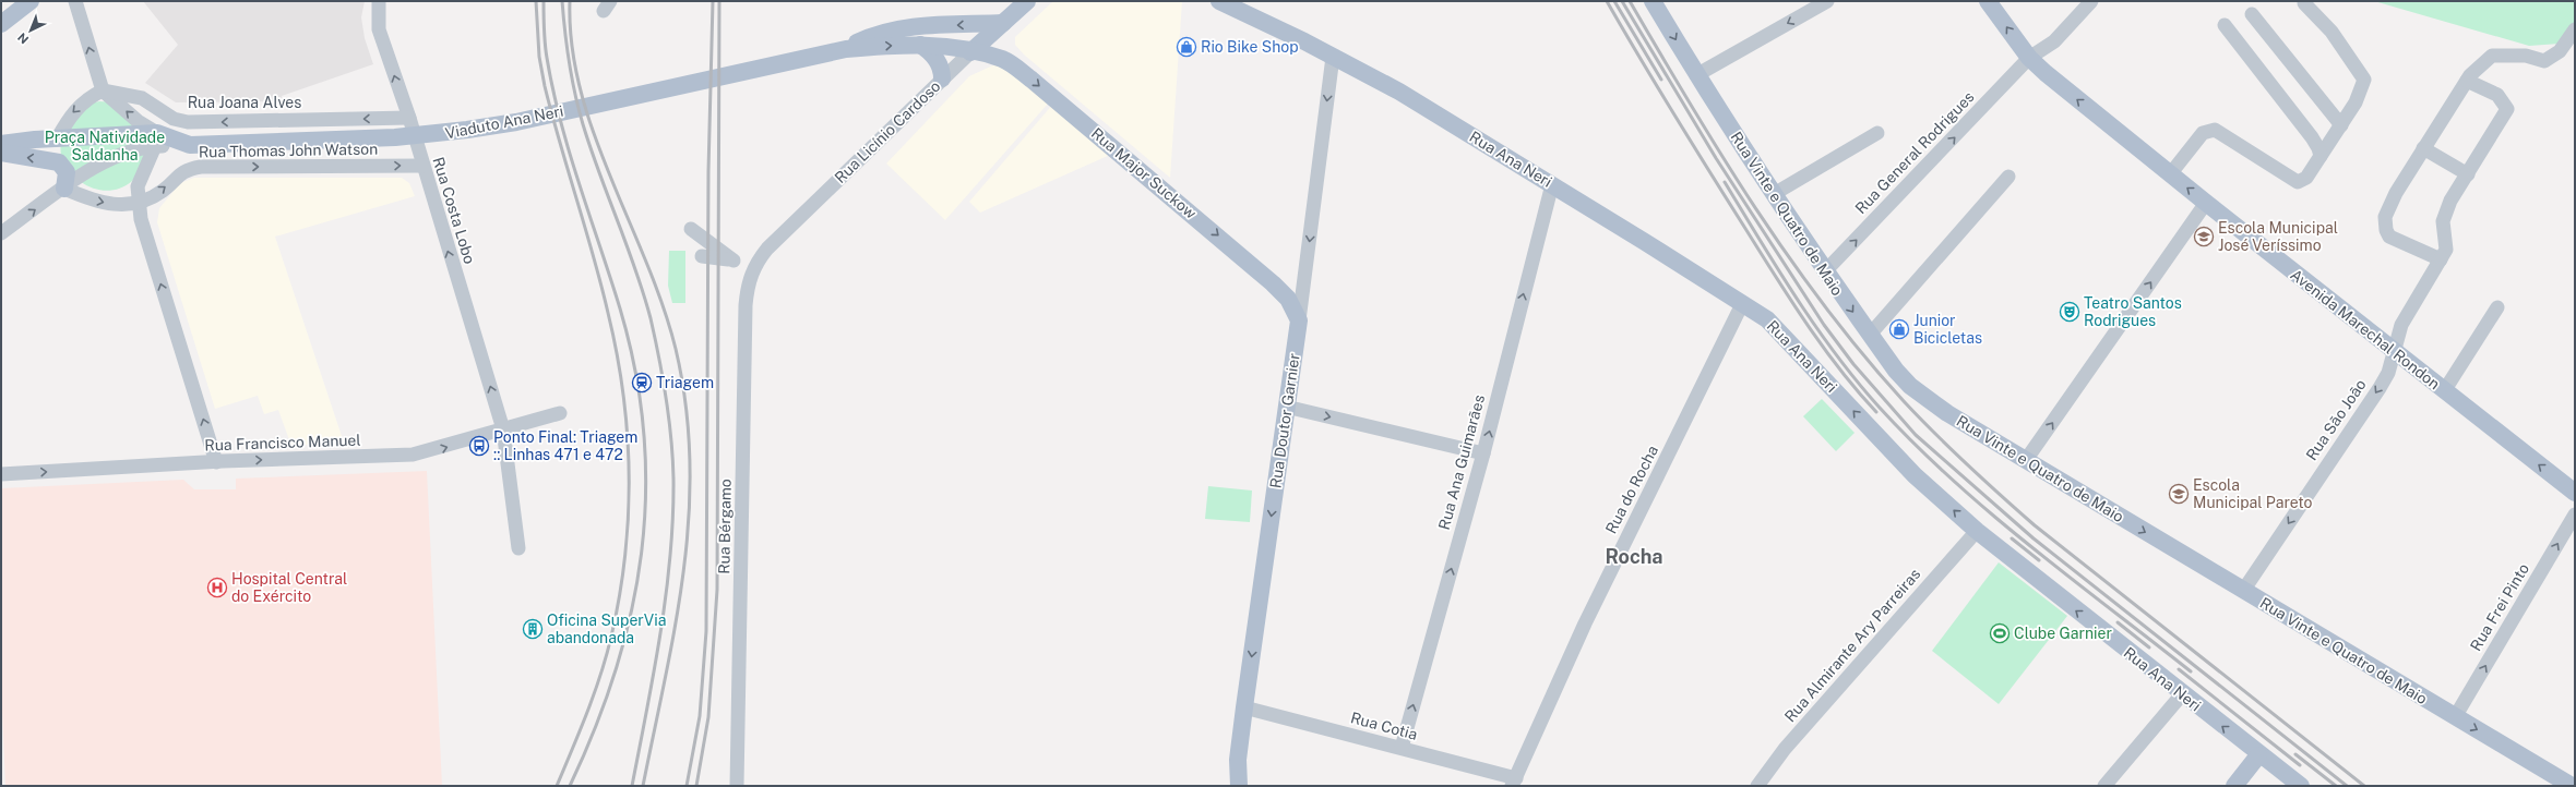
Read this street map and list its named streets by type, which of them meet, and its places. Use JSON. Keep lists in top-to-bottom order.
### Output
{
  "streets": {
    "main road": [
      "Viaduto Ana Neri",
      "Rua Licínio Cardoso",
      "Rua Ana Neri",
      "Rua Major Suckow",
      "Rua Vinte e Quatro de Maio",
      "Avenida Marechal Rondon",
      "Rua Doutor Garnier"
    ],
    "street": [
      "Rua Joana Alves",
      "Rua Thomas John Watson",
      "Rua General Rodrigues",
      "Rua Costa Lobo",
      "Rua São João",
      "Rua Francisco Manuel",
      "Rua Ana Guimarães",
      "Rua do Rocha",
      "Rua Bérgamo",
      "Rua Frei Pinto",
      "Rua Almirante Ary Parreiras",
      "Rua Cotia"
    ]
  },
  "crossings": [
    ["Rua Joana Alves", "Rua Costa Lobo"],
    ["Viaduto Ana Neri", "Rua Licínio Cardoso"],
    ["Viaduto Ana Neri", "Rua Major Suckow"],
    ["Rua Licínio Cardoso", "Rua Major Suckow"],
    ["Rua Licínio Cardoso", "Rua Bérgamo"],
    ["Rua Thomas John Watson", "Rua Costa Lobo"],
    ["Rua General Rodrigues", "Rua Vinte e Quatro de Maio"],
    ["Rua General Rodrigues", "Avenida Marechal Rondon"],
    ["Rua Ana Neri", "Rua Doutor Garnier"],
    ["Rua Ana Neri", "Rua Ana Guimarães"],
    ["Rua Ana Neri", "Rua do Rocha"],
    ["Rua Ana Neri", "Rua Almirante Ary Parreiras"],
    ["Rua Major Suckow", "Rua Doutor Garnier"],
    ["Rua Costa Lobo", "Rua Francisco Manuel"],
    ["Rua Vinte e Quatro de Maio", "Rua São João"],
    ["Rua Vinte e Quatro de Maio", "Rua Frei Pinto"],
    ["Avenida Marechal Rondon", "Rua São João"],
    ["Rua Doutor Garnier", "Rua Cotia"],
    ["Rua Ana Guimarães", "Rua Cotia"],
    ["Rua do Rocha", "Rua Cotia"]
  ],
  "one_way": [
    "Rua Joana Alves",
    "Rua Thomas John Watson",
    "Rua Ana Neri",
    "Rua Major Suckow",
    "Rua Costa Lobo",
    "Rua Vinte e Quatro de Maio",
    "Avenida Marechal Rondon",
    "Rua São João",
    "Rua Doutor Garnier",
    "Rua Francisco Manuel",
    "Rua Ana Guimarães",
    "Rua Frei Pinto"
  ],
  "districts": ["Rocha"],
  "parks": ["Praça Natividade Saldanha"],
  "places": {
    "shop": ["Rio Bike Shop", "Junior Bicicletas"],
    "school or university": ["Escola Municipal José Veríssimo", "Escola Municipal Pareto"],
    "theatre": ["Teatro Santos Rodrigues"],
    "station": ["Triagem"],
    "bus stop": ["Ponto Final: Triagem :: Linhas 471 e 472"],
    "hospital": ["Hospital Central do Exército"],
    "building": ["Oficina SuperVia abandonada"],
    "sports": ["Clube Garnier"]
  },
  "north": "bottom left"
}
